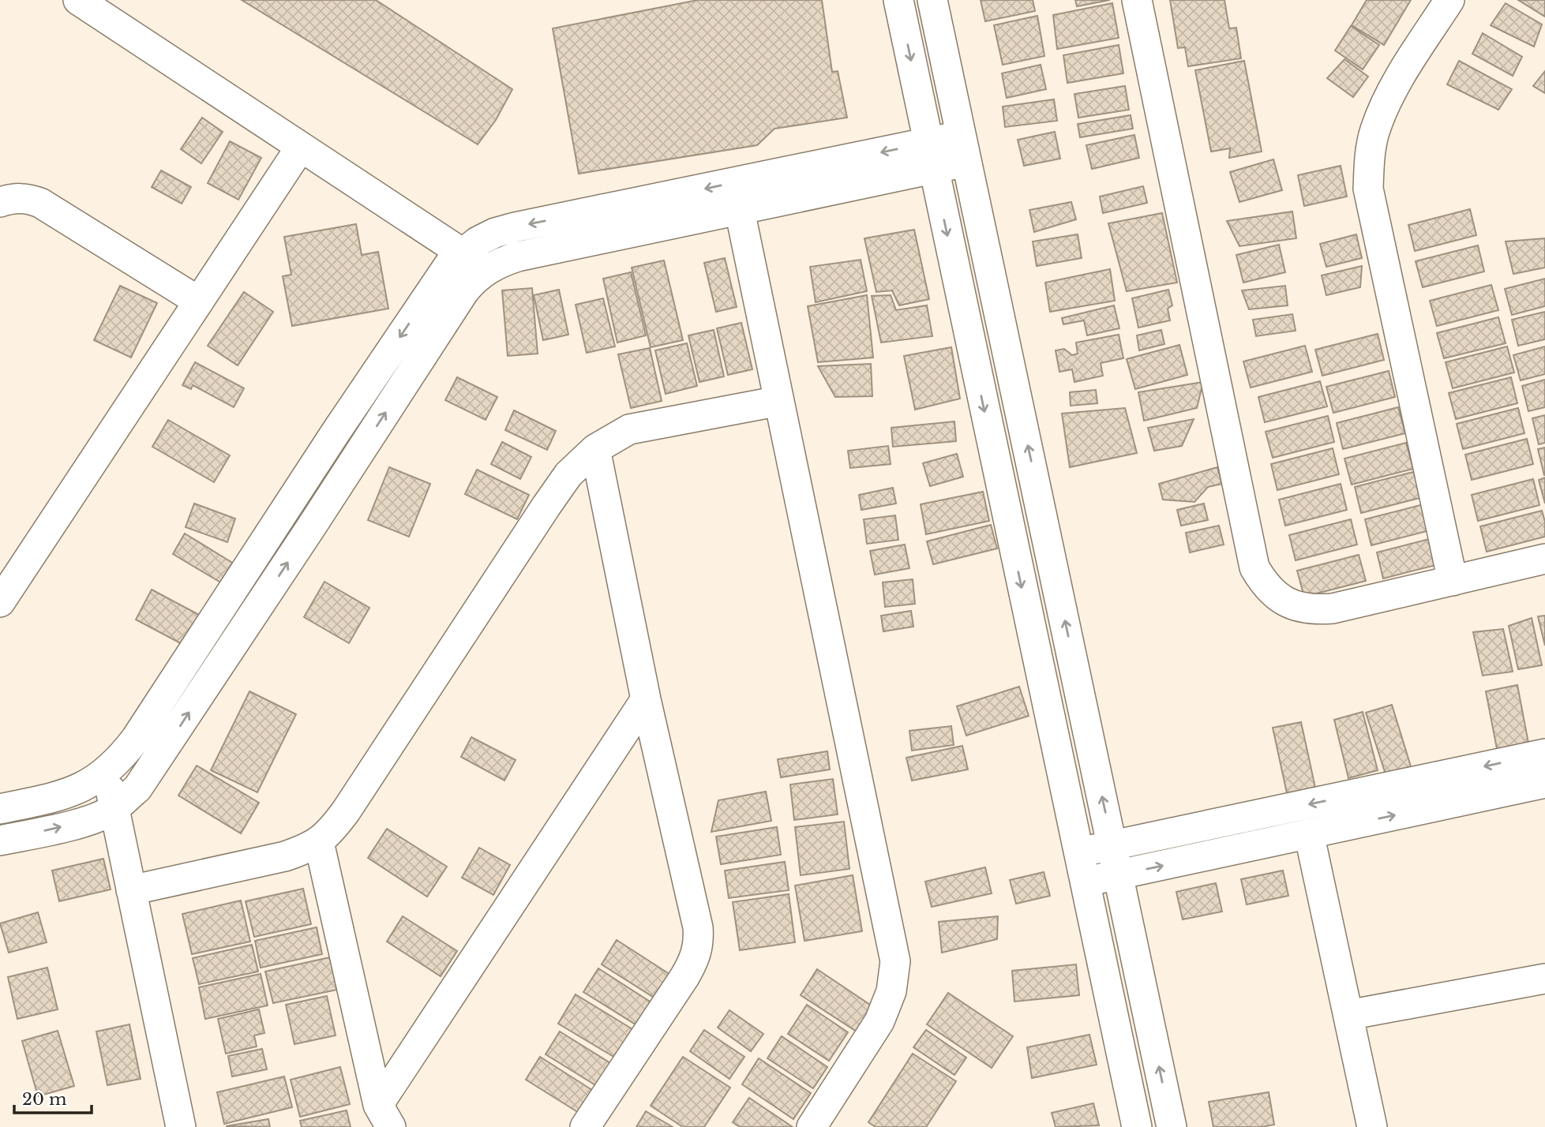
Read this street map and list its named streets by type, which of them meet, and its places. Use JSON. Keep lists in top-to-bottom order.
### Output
{
  "scale_bar": "20 m"
}
